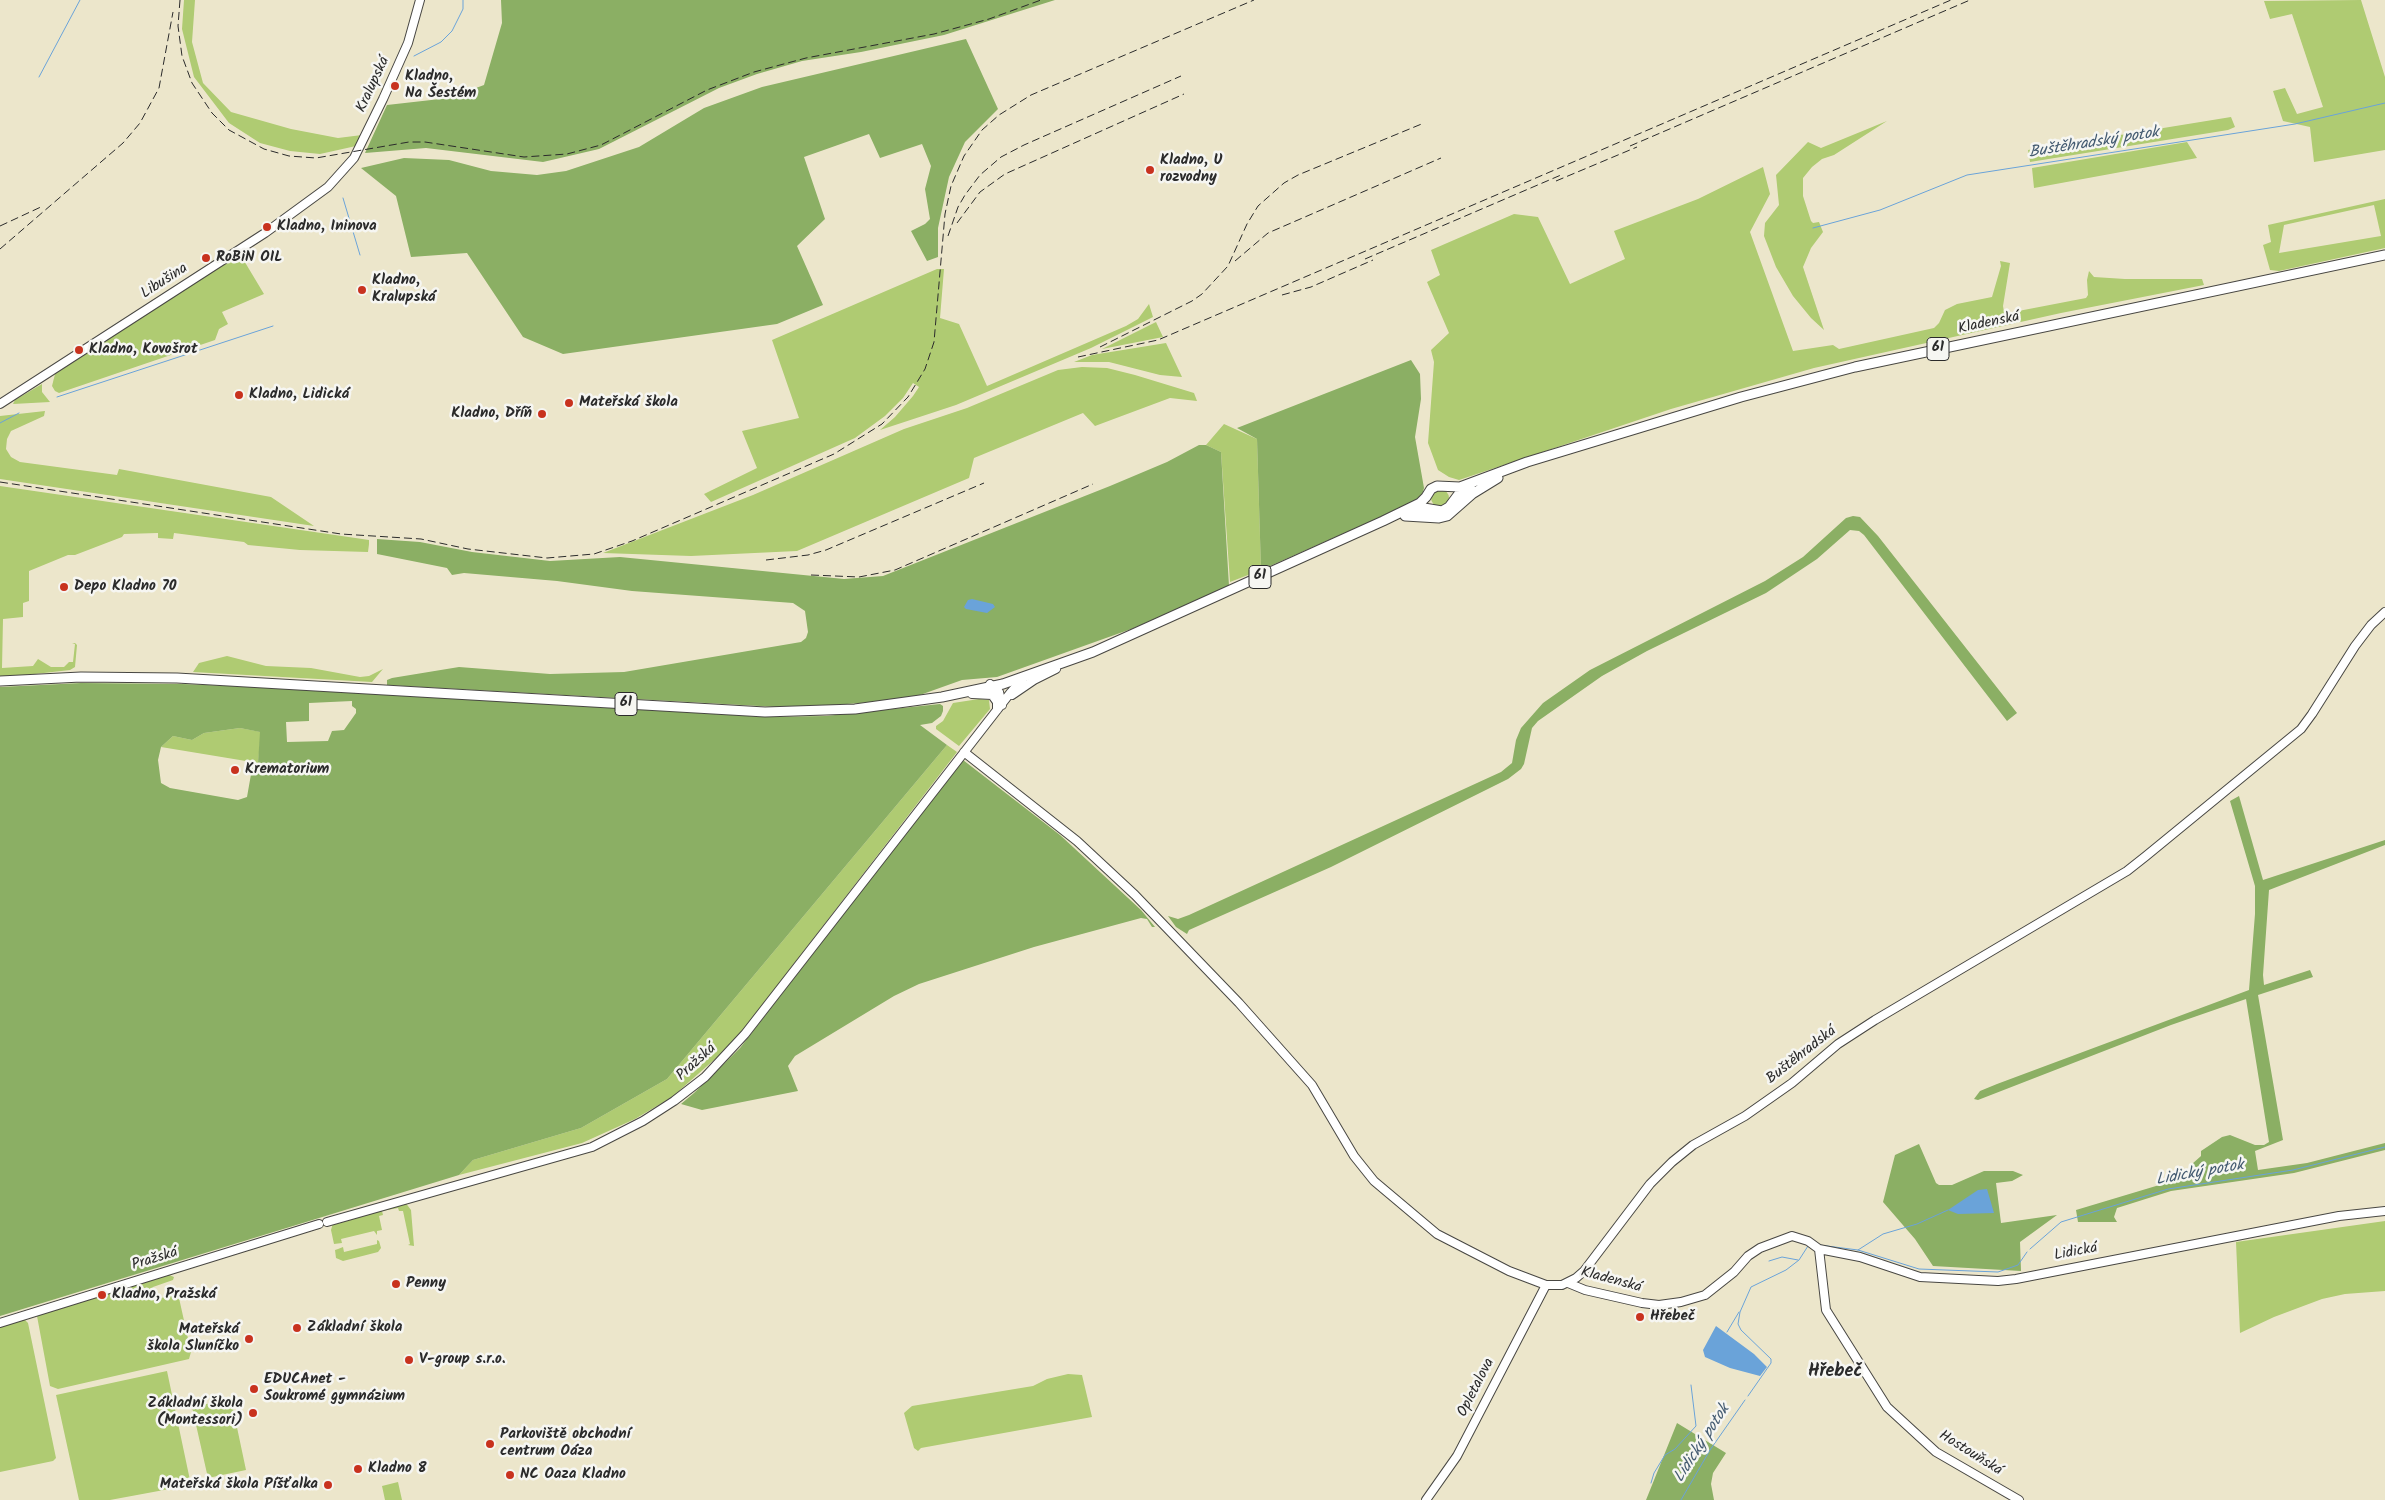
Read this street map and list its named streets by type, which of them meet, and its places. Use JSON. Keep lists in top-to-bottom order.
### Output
{
  "streets": {
    "main road": ["Kladenská", "61"],
    "street": [
      "Kralupská",
      "Libušina",
      "Buštěhradská",
      "Pražská",
      "Lidická",
      "Opletalova",
      "Hostouňská"
    ]
  },
  "crossings": [
    ["Kralupská", "Libušina"],
    ["Kladenská", "61"],
    ["Kladenská", "Buštěhradská"],
    ["Kladenská", "Pražská"],
    ["Kladenská", "Lidická"],
    ["Kladenská", "Opletalova"],
    ["Kladenská", "Hostouňská"],
    ["Lidická", "Hostouňská"]
  ],
  "districts": ["Hřebeč"],
  "water": ["Buštěhradský potok", "Lidický potok"],
  "places": [
    "Kladno, Na Šestém",
    "Kladno, U rozvodny",
    "Kladno, Ininova",
    "RoBiN OIL",
    "Kladno, Kralupská",
    "Kladno, Kovošrot",
    "Kladno, Lidická",
    "Mateřská škola",
    "Kladno, Dříň",
    "Depo Kladno 70",
    "Krematorium",
    "Penny",
    "Kladno, Pražská",
    "Hřebeč",
    "Základní škola",
    "Mateřská škola Sluníčko",
    "V-group s.r.o.",
    "EDUCAnet - Soukromé gymnázium",
    "Základní škola (Montessori)",
    "Parkoviště obchodní centrum Oáza",
    "Kladno 8",
    "NC Oaza Kladno",
    "Mateřská škola Píšťalka"
  ]
}
